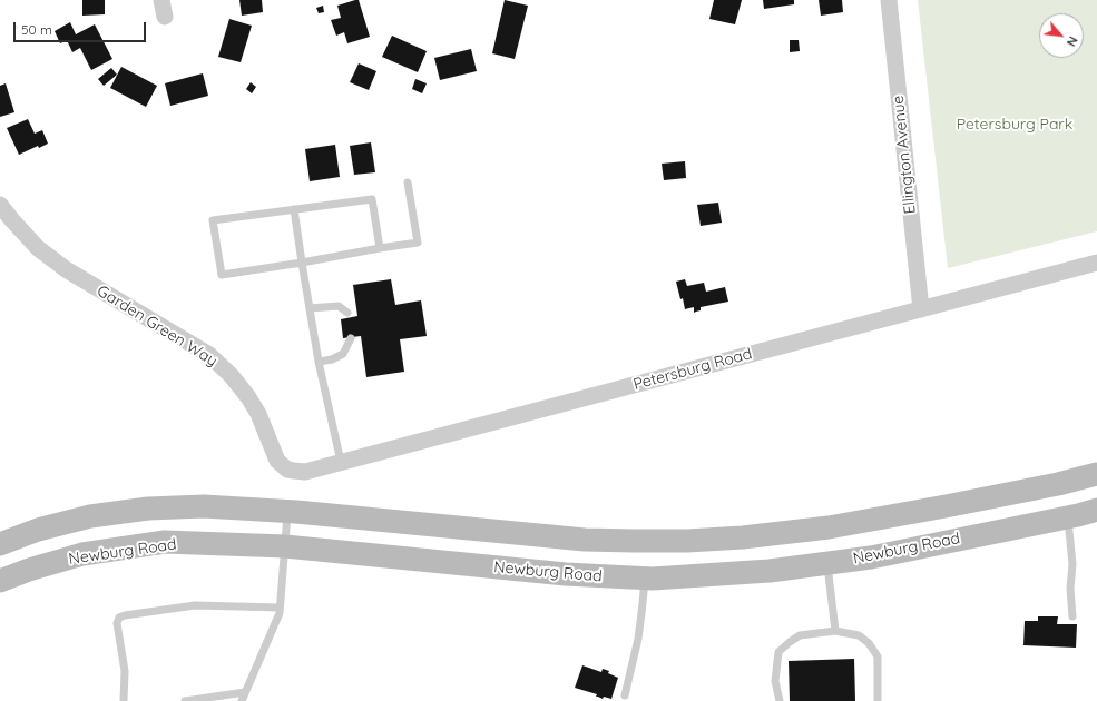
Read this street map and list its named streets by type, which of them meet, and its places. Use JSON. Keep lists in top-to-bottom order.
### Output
{
  "streets": {
    "main road": ["Newburg Road"],
    "street": ["Ellington Avenue", "Garden Green Way", "Petersburg Road"]
  },
  "crossings": [
    ["Ellington Avenue", "Petersburg Road"],
    ["Garden Green Way", "Petersburg Road"]
  ],
  "parks": ["Petersburg Park"],
  "scale_bar": "50 m",
  "north": "bottom right"
}
